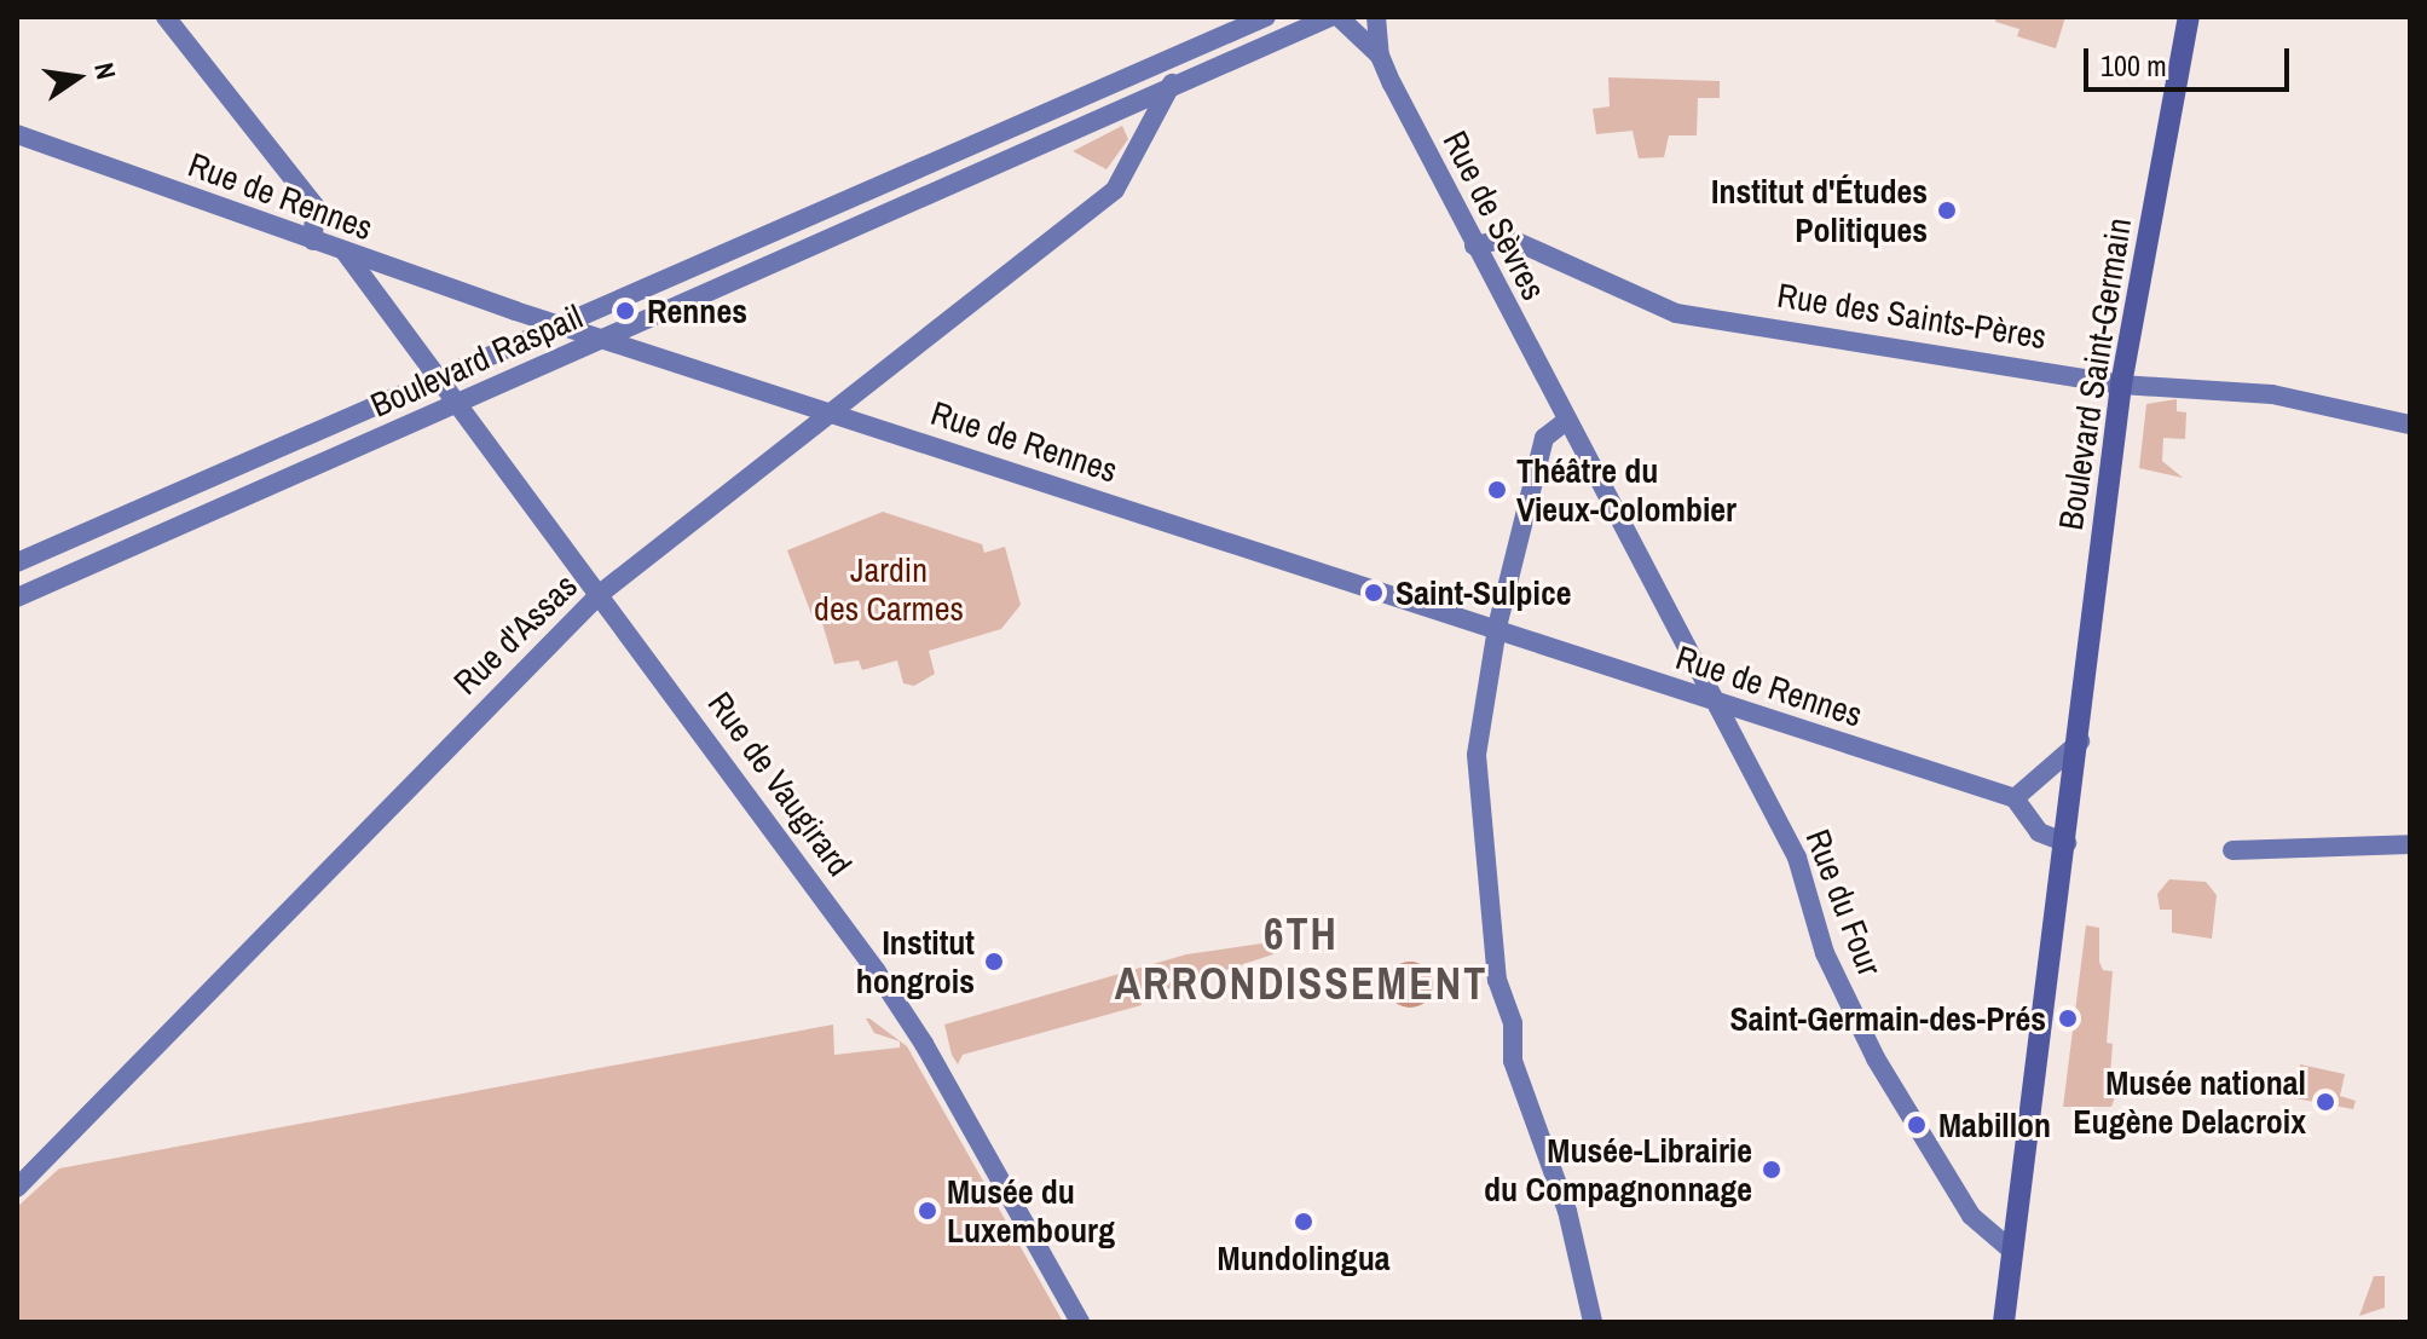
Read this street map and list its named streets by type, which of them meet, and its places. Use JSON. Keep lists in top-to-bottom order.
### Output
{
  "streets": {
    "main road": ["Boulevard Saint-Germain"],
    "street": [
      "Rue de Rennes",
      "Rue de Sèvres",
      "Rue des Saints-Pères",
      "Boulevard Raspail",
      "Rue d'Assas",
      "Rue de Vaugirard",
      "Rue du Four"
    ]
  },
  "crossings": [
    ["Rue de Rennes", "Boulevard Raspail"],
    ["Rue de Rennes", "Rue d'Assas"],
    ["Rue de Rennes", "Rue de Vaugirard"],
    ["Rue de Rennes", "Rue du Four"],
    ["Rue de Sèvres", "Rue des Saints-Pères"],
    ["Rue de Sèvres", "Rue du Four"],
    ["Rue des Saints-Pères", "Boulevard Saint-Germain"],
    ["Boulevard Raspail", "Rue d'Assas"],
    ["Boulevard Raspail", "Rue de Vaugirard"],
    ["Rue d'Assas", "Rue de Vaugirard"]
  ],
  "districts": ["6TH ARRONDISSEMENT"],
  "parks": ["Jardin des Carmes"],
  "places": [
    "Institut d'Études Politiques",
    "Rennes",
    "Théâtre du Vieux-Colombier",
    "Saint-Sulpice",
    "Institut hongrois",
    "Saint-Germain-des-Prés",
    "Musée national Eugène Delacroix",
    "Mabillon",
    "Musée-Librairie du Compagnonnage",
    "Musée du Luxembourg",
    "Mundolingua"
  ],
  "scale_bar": "100 m",
  "north": "right"
}
